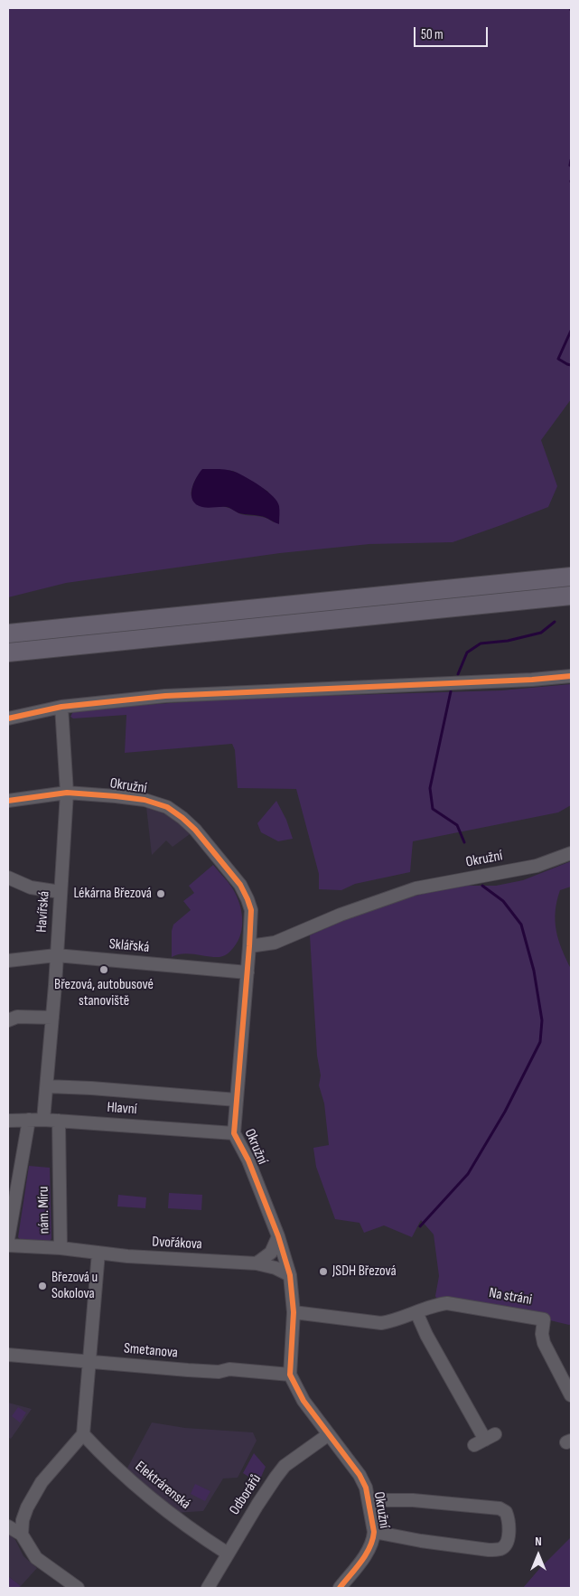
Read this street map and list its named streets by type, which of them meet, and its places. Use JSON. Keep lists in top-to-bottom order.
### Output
{
  "streets": {
    "street": [
      "Okružní",
      "Havířská",
      "Sklářská",
      "Hlavní",
      "nám. Míru",
      "Dvořákova",
      "Na stráni",
      "Smetanova",
      "Elektrárenská",
      "Odborářů"
    ]
  },
  "crossings": [
    ["Okružní", "Havířská"],
    ["Okružní", "Sklářská"],
    ["Okružní", "Hlavní"],
    ["Okružní", "Dvořákova"],
    ["Okružní", "Na stráni"],
    ["Okružní", "Smetanova"],
    ["Okružní", "Odborářů"],
    ["Havířská", "Sklářská"],
    ["Havířská", "Hlavní"],
    ["Hlavní", "nám. Míru"],
    ["nám. Míru", "Dvořákova"],
    ["Elektrárenská", "Odborářů"]
  ],
  "places": [
    "Lékárna Březová",
    "Březová, autobusové stanoviště",
    "JSDH Březová",
    "Březová u Sokolova"
  ],
  "scale_bar": "50 m",
  "north": "top"
}
